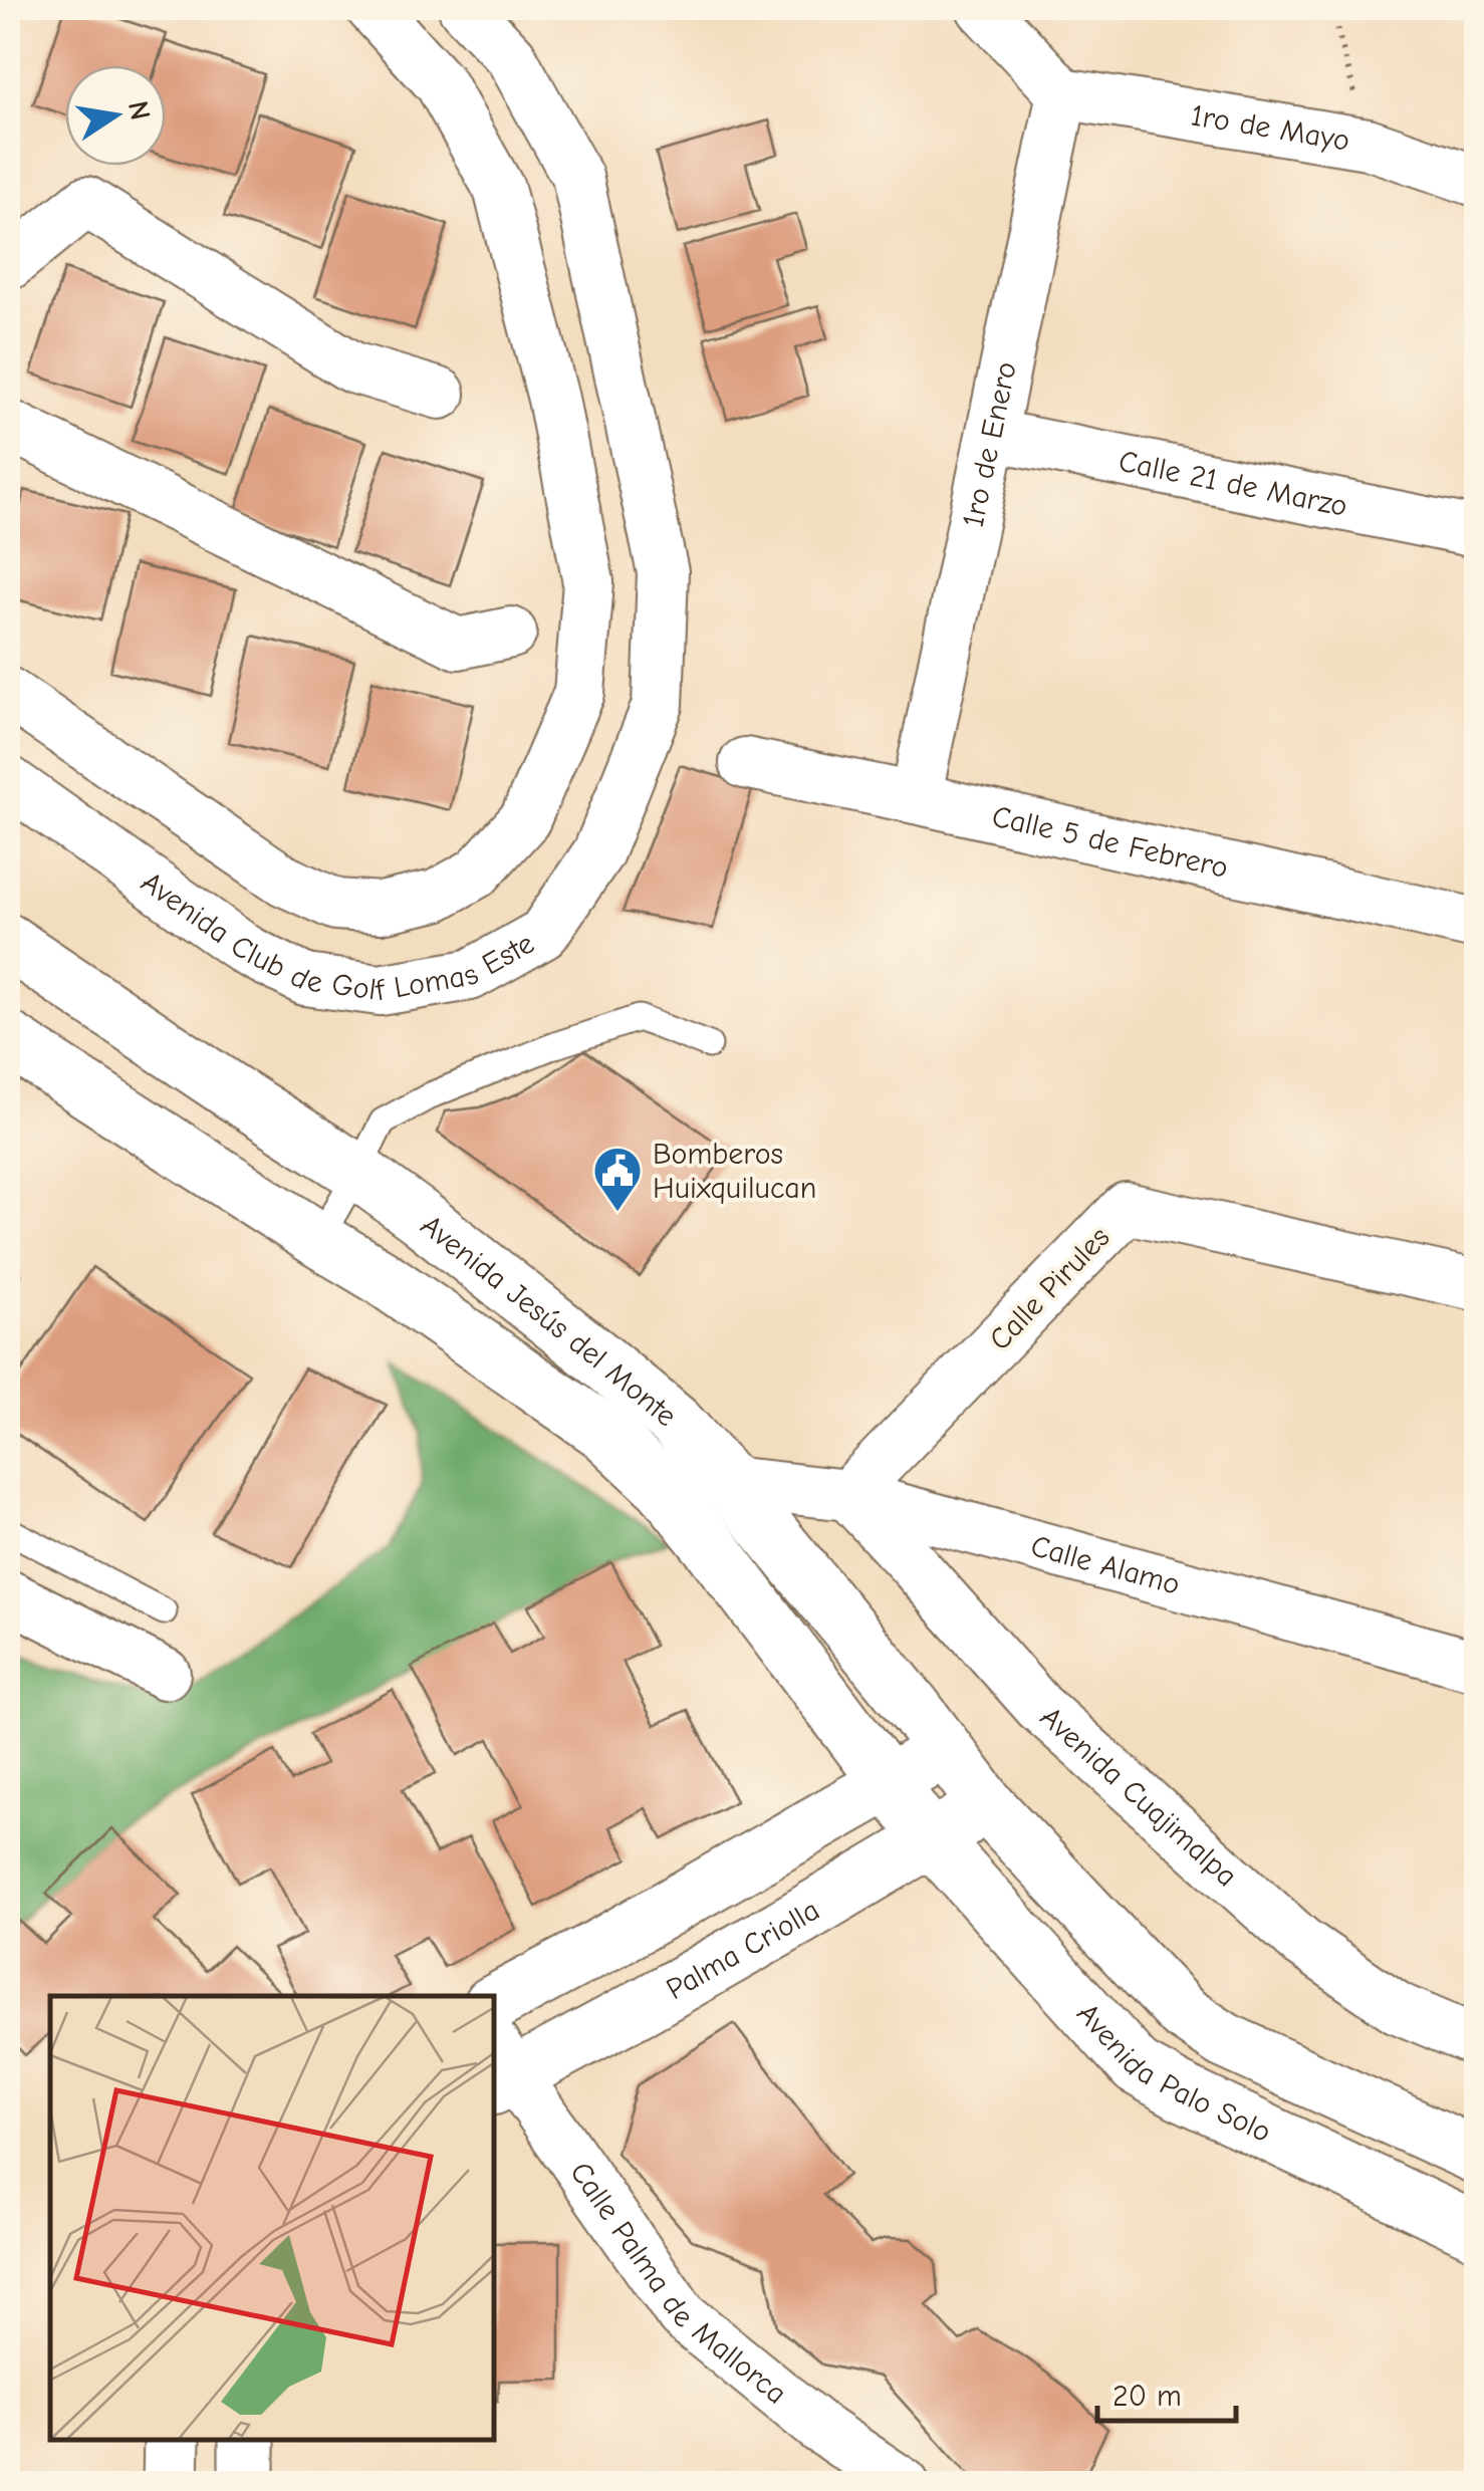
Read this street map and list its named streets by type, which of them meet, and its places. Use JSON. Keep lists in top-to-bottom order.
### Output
{
  "streets": {
    "main road": ["Avenida Jesús del Monte", "Palma Criolla", "Avenida Palo Solo"],
    "street": [
      "1ro de Mayo",
      "1ro de Enero",
      "Calle 21 de Marzo",
      "Calle 5 de Febrero",
      "Avenida Club de Golf Lomas Este",
      "Calle Pirules",
      "Calle Alamo",
      "Avenida Cuajimalpa",
      "Calle Palma de Mallorca"
    ]
  },
  "crossings": [
    ["1ro de Mayo", "1ro de Enero"],
    ["1ro de Enero", "Calle 21 de Marzo"],
    ["1ro de Enero", "Calle 5 de Febrero"],
    ["Calle Pirules", "Calle Alamo"],
    ["Calle Pirules", "Avenida Cuajimalpa"],
    ["Avenida Jesús del Monte", "Calle Alamo"],
    ["Avenida Jesús del Monte", "Palma Criolla"],
    ["Avenida Jesús del Monte", "Avenida Palo Solo"],
    ["Calle Alamo", "Avenida Cuajimalpa"],
    ["Palma Criolla", "Avenida Palo Solo"],
    ["Palma Criolla", "Calle Palma de Mallorca"]
  ],
  "places": {
    "public building": ["Bomberos Huixquilucan"]
  },
  "scale_bar": "20 m",
  "north": "right"
}
